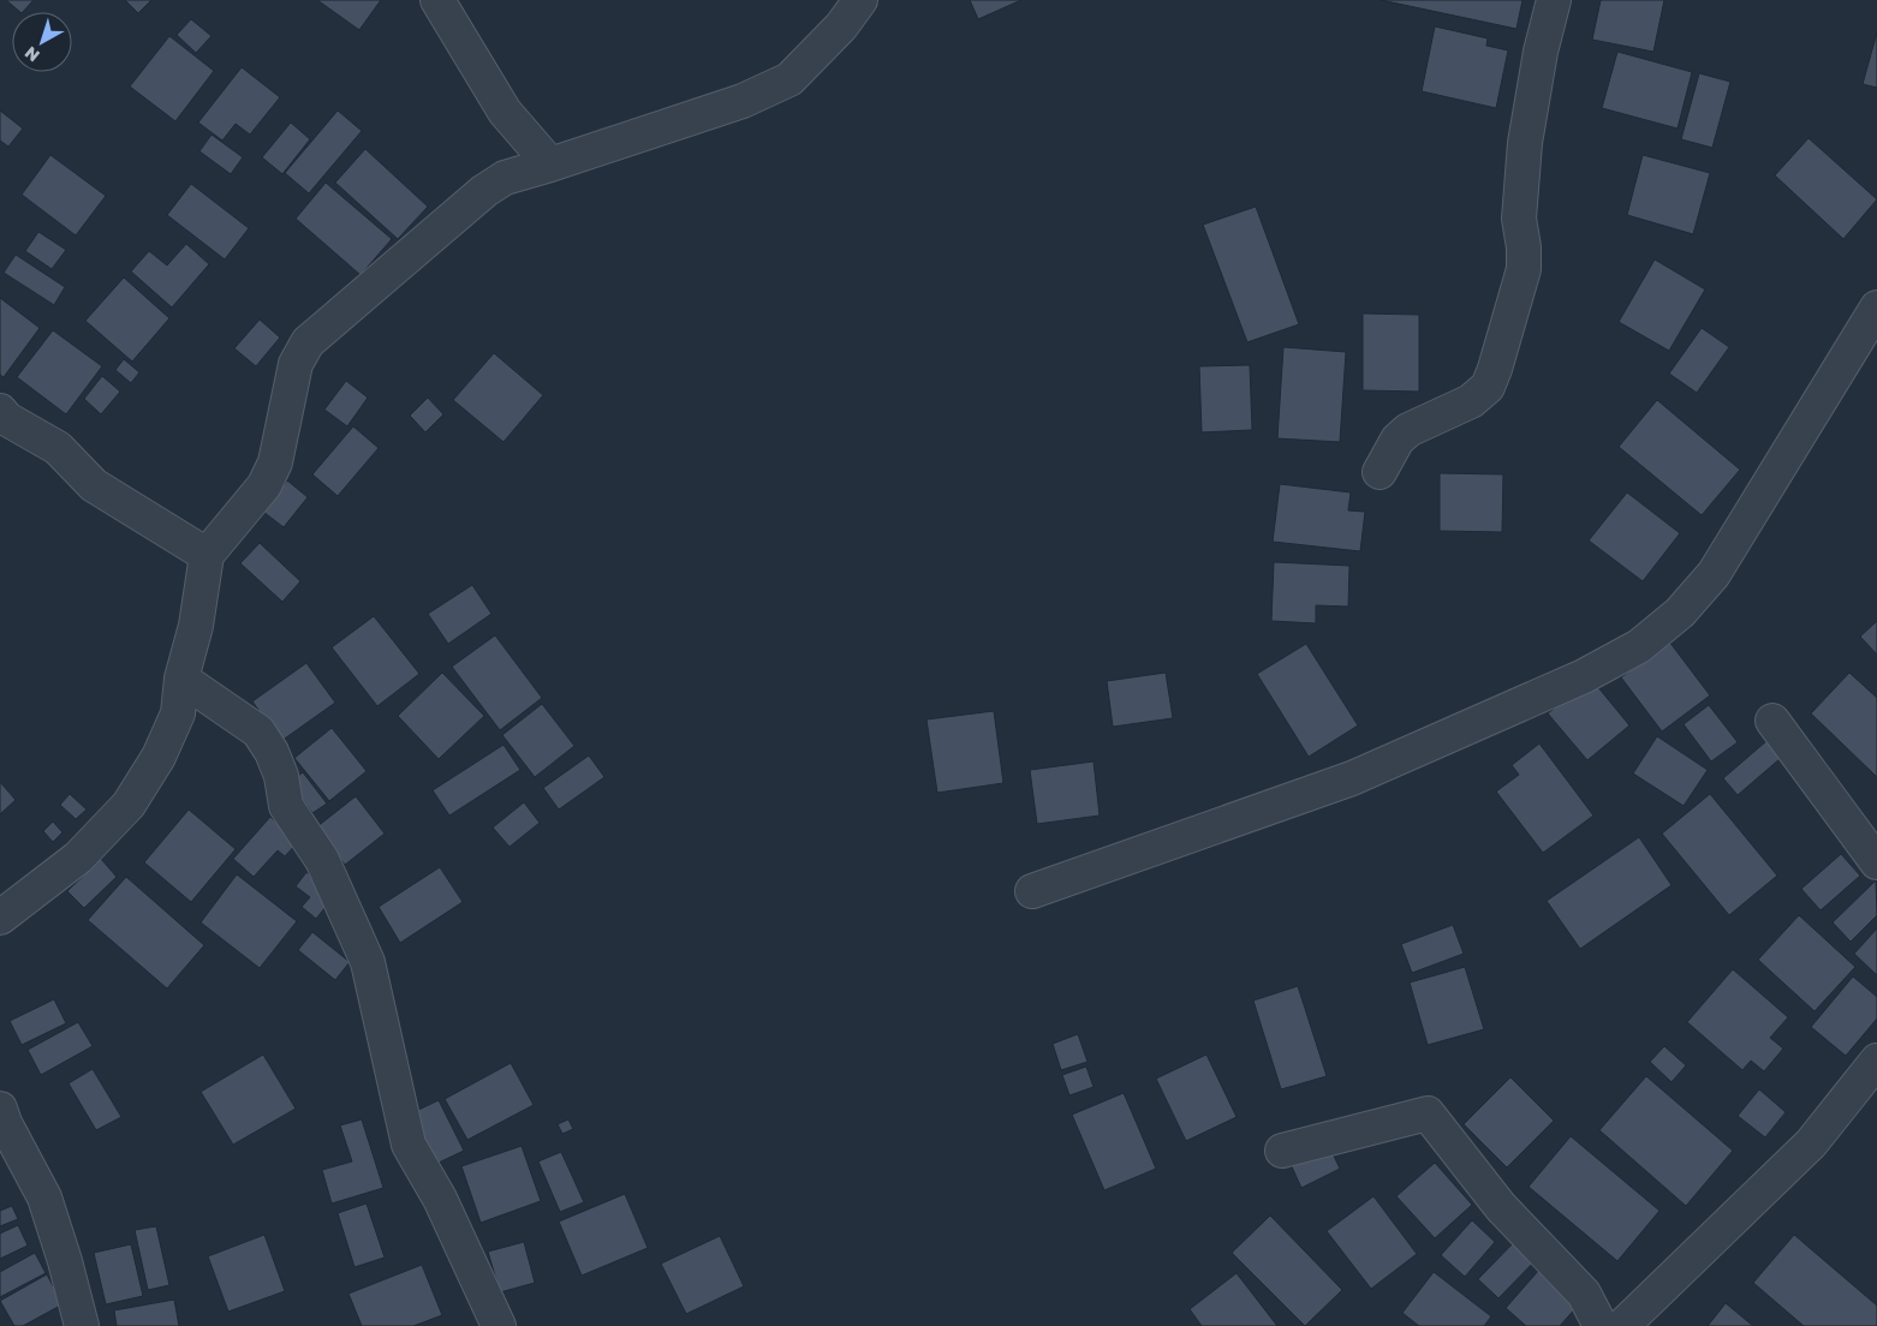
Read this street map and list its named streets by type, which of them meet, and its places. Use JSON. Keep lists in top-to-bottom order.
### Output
{
  "north": "bottom left"
}
